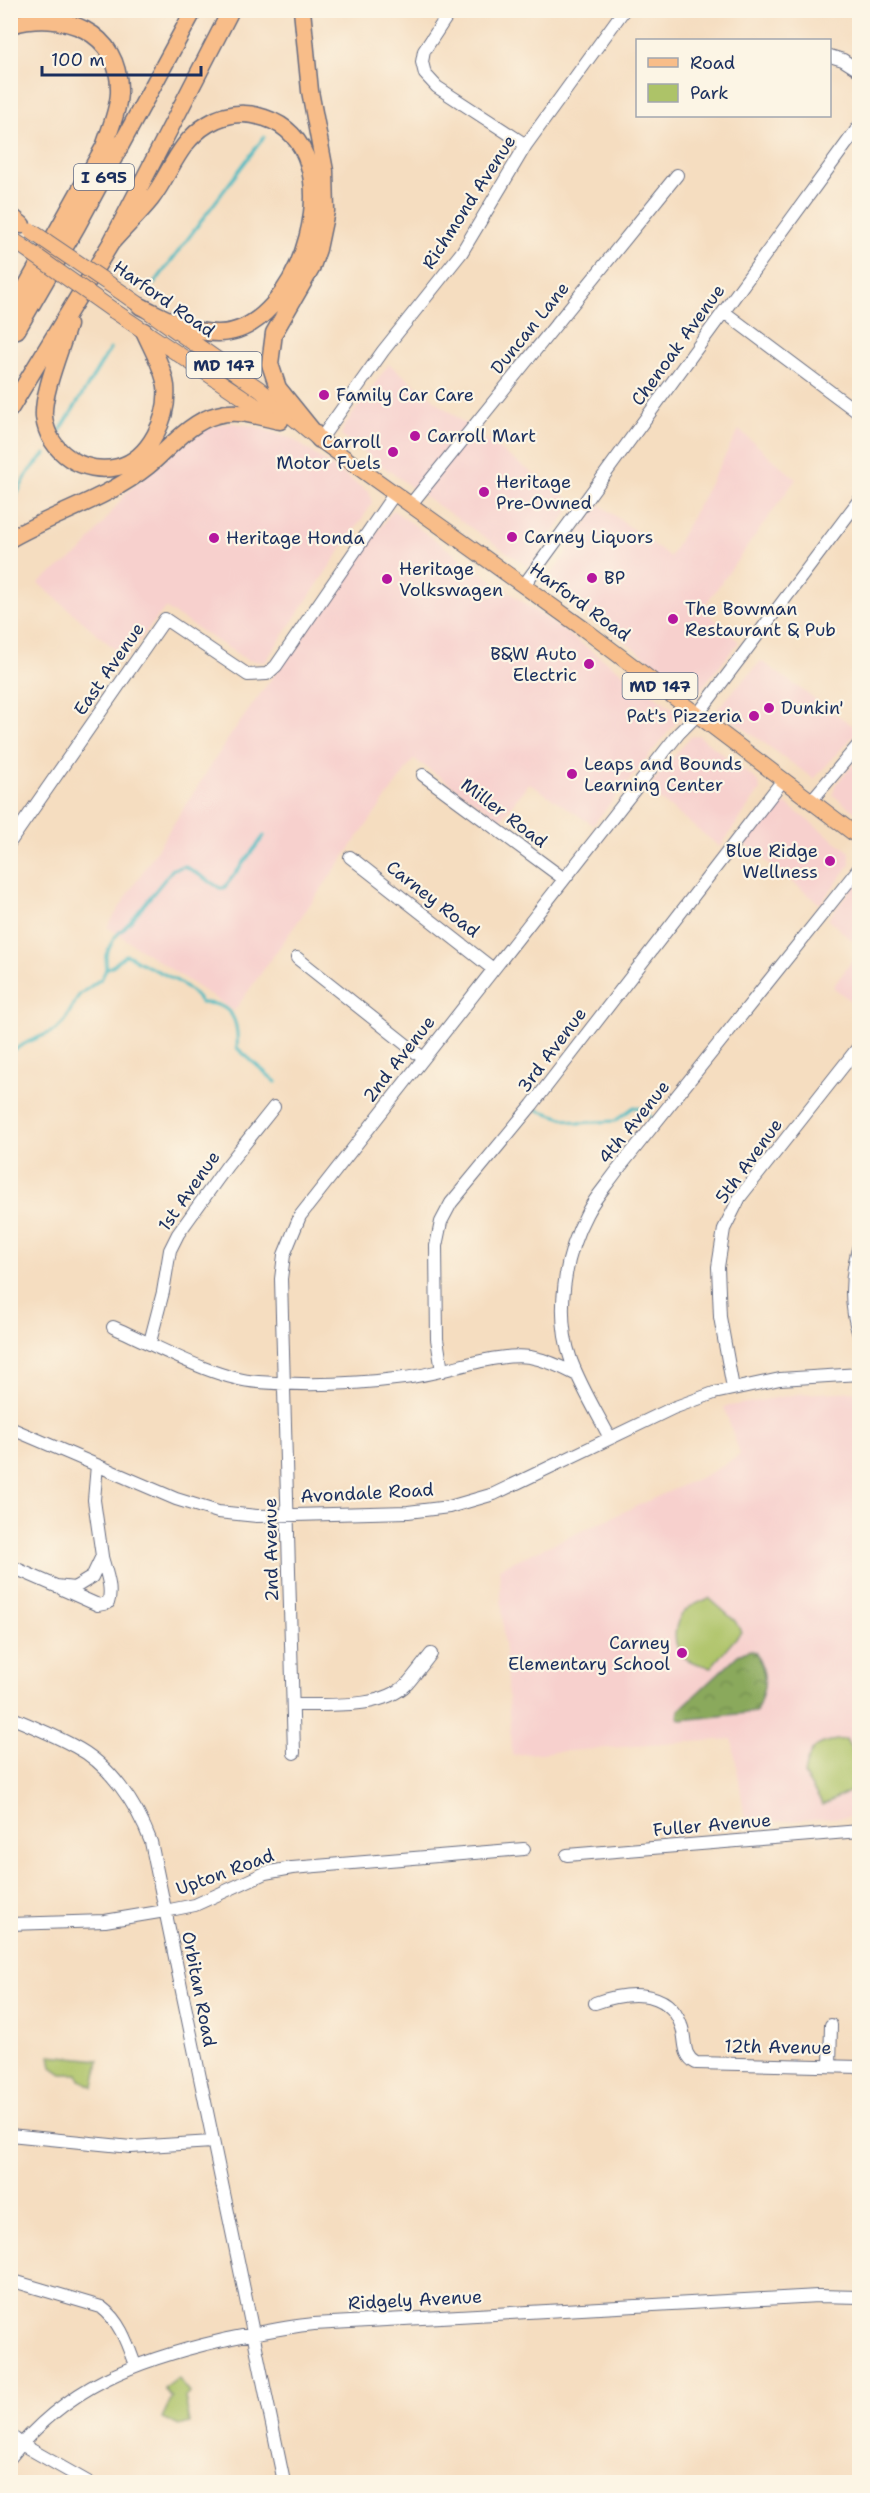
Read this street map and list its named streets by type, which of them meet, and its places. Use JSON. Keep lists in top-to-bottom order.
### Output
{
  "streets": {
    "highway": ["I 695"],
    "main road": ["Harford Road", "MD 147"],
    "street": [
      "Richmond Avenue",
      "Duncan Lane",
      "Chenoak Avenue",
      "East Avenue",
      "Miller Road",
      "Carney Road",
      "3rd Avenue",
      "2nd Avenue",
      "4th Avenue",
      "5th Avenue",
      "1st Avenue",
      "Avondale Road",
      "Fuller Avenue",
      "Upton Road",
      "Orbitan Road",
      "12th Avenue",
      "Ridgely Avenue"
    ]
  },
  "crossings": [
    ["Richmond Avenue", "Harford Road"],
    ["Harford Road", "Duncan Lane"],
    ["Harford Road", "Chenoak Avenue"],
    ["Harford Road", "MD 147"],
    ["Harford Road", "East Avenue"],
    ["Harford Road", "2nd Avenue"],
    ["MD 147", "3rd Avenue"],
    ["MD 147", "2nd Avenue"],
    ["Miller Road", "2nd Avenue"],
    ["Carney Road", "2nd Avenue"],
    ["2nd Avenue", "Avondale Road"],
    ["4th Avenue", "Avondale Road"],
    ["5th Avenue", "Avondale Road"],
    ["Upton Road", "Orbitan Road"],
    ["Orbitan Road", "Ridgely Avenue"]
  ],
  "places": [
    "Family Car Care",
    "Carroll Mart",
    "Carroll Motor Fuels",
    "Heritage Pre-Owned",
    "Carney Liquors",
    "Heritage Honda",
    "BP",
    "Heritage Volkswagen",
    "The Bowman Restaurant & Pub",
    "B&W Auto Electric",
    "Dunkin'",
    "Pat's Pizzeria",
    "Leaps and Bounds Learning Center",
    "Blue Ridge Wellness",
    "Carney Elementary School"
  ],
  "legend": ["Road", "Park"],
  "scale_bar": "100 m"
}
